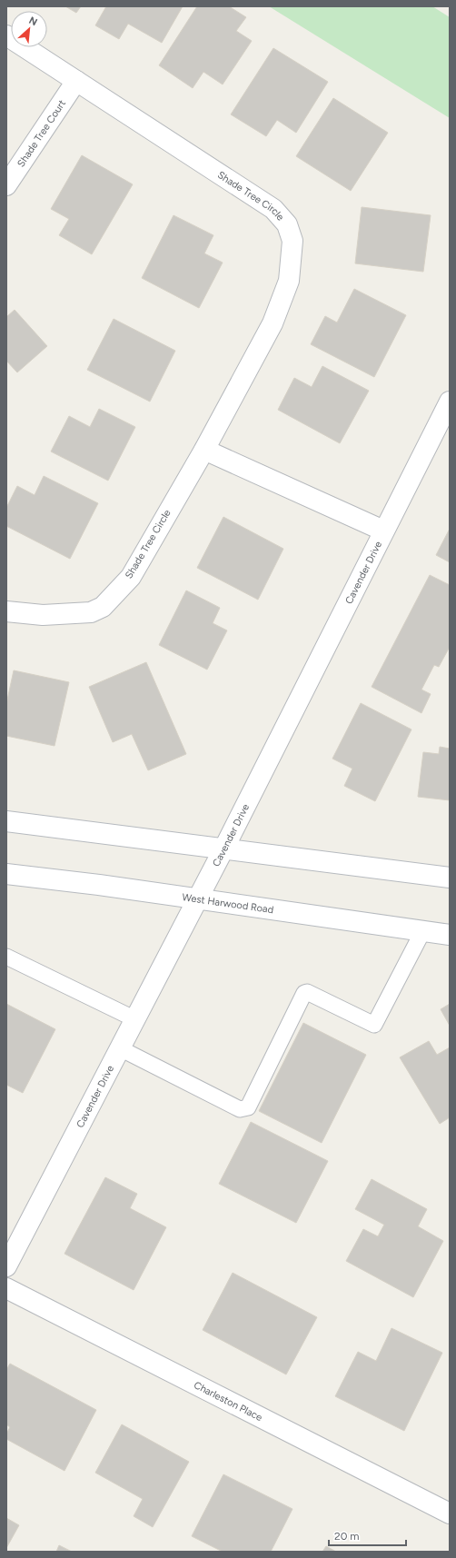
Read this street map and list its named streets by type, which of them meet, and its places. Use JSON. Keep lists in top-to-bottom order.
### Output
{
  "streets": {
    "street": [
      "Shade Tree Court",
      "Shade Tree Circle",
      "Cavender Drive",
      "West Harwood Road",
      "Charleston Place"
    ]
  },
  "crossings": [
    ["Shade Tree Court", "Shade Tree Circle"],
    ["Cavender Drive", "West Harwood Road"]
  ],
  "scale_bar": "20 m",
  "north": "top right"
}
